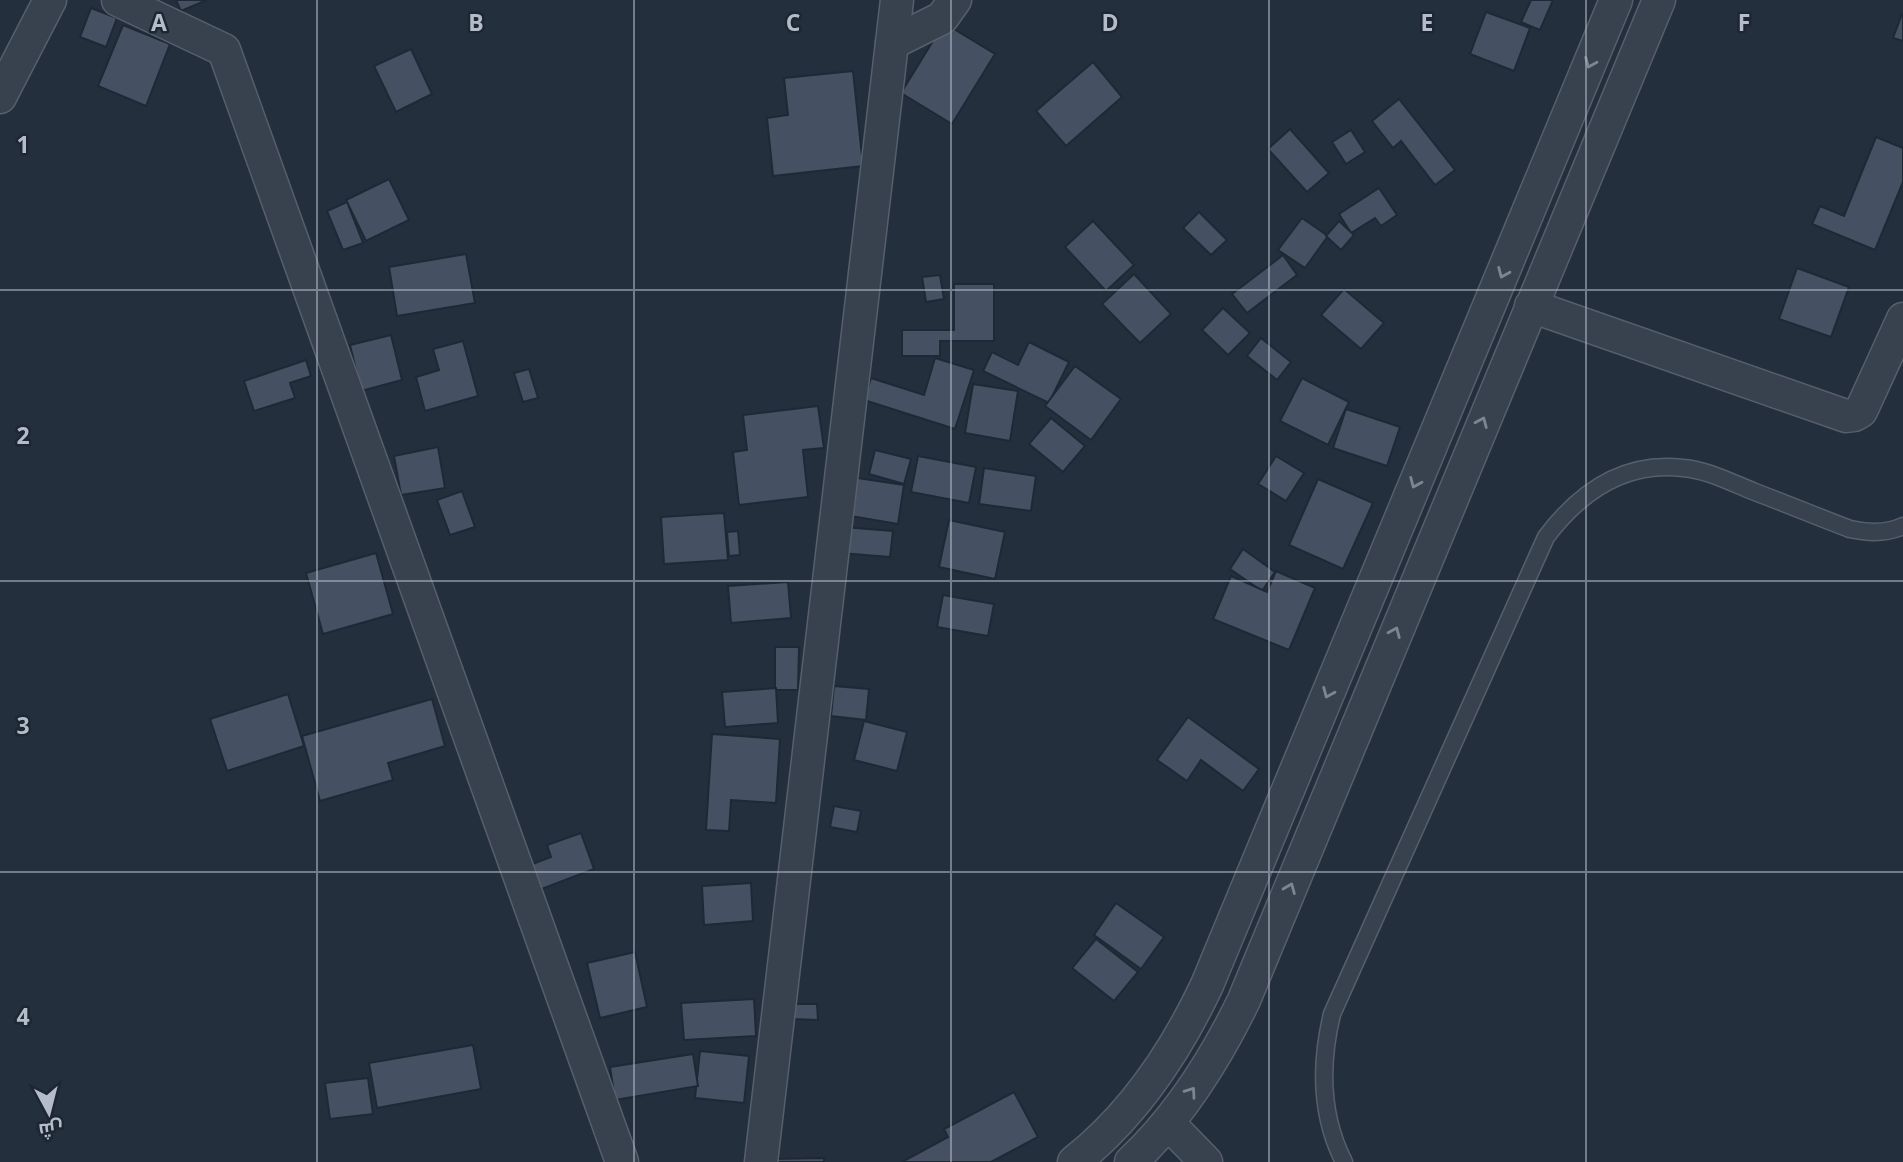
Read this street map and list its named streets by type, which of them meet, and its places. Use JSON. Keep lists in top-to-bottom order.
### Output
{
  "north": "bottom",
  "grid": {
    "columns": [
      "A",
      "B",
      "C",
      "D",
      "E",
      "F"
    ],
    "rows": [
      "1",
      "2",
      "3",
      "4"
    ]
  }
}
